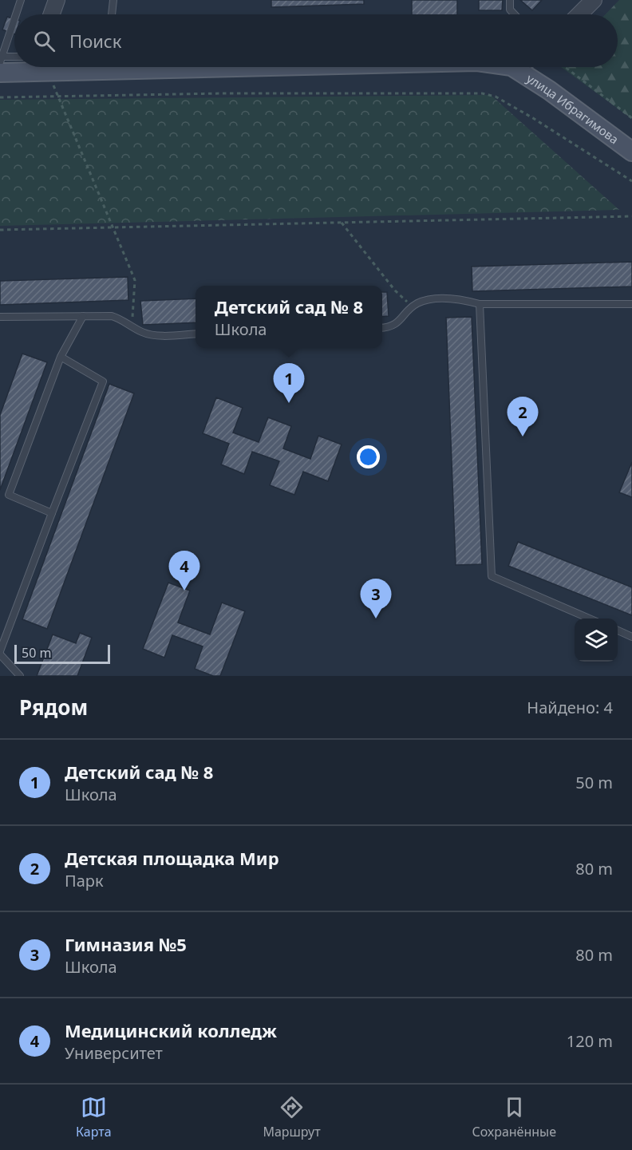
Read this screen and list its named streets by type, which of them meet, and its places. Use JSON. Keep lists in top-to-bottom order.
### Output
{
  "streets": {
    "main road": ["улица Ибрагимова"]
  },
  "scale_bar": "50 m",
  "page": {
    "search": "Поиск",
    "popup": ["Детский сад № 8", "Школа"],
    "pins": [
      "1",
      "2",
      "4",
      "3"
    ],
    "scale": "50 m",
    "heading": ["Рядом", "Найдено: 4"],
    "list": [
      {
        "mark": "1",
        "name": "Детский сад № 8",
        "note": "Школа",
        "value": "50 m"
      },
      {
        "mark": "2",
        "name": "Детская площадка Мир",
        "note": "Парк",
        "value": "80 m"
      },
      {
        "mark": "3",
        "name": "Гимназия №5",
        "note": "Школа",
        "value": "80 m"
      },
      {
        "mark": "4",
        "name": "Медицинский колледж",
        "note": "Университет",
        "value": "120 m"
      }
    ],
    "nav": ["Карта", "Маршрут", "Сохранённые"]
  }
}
